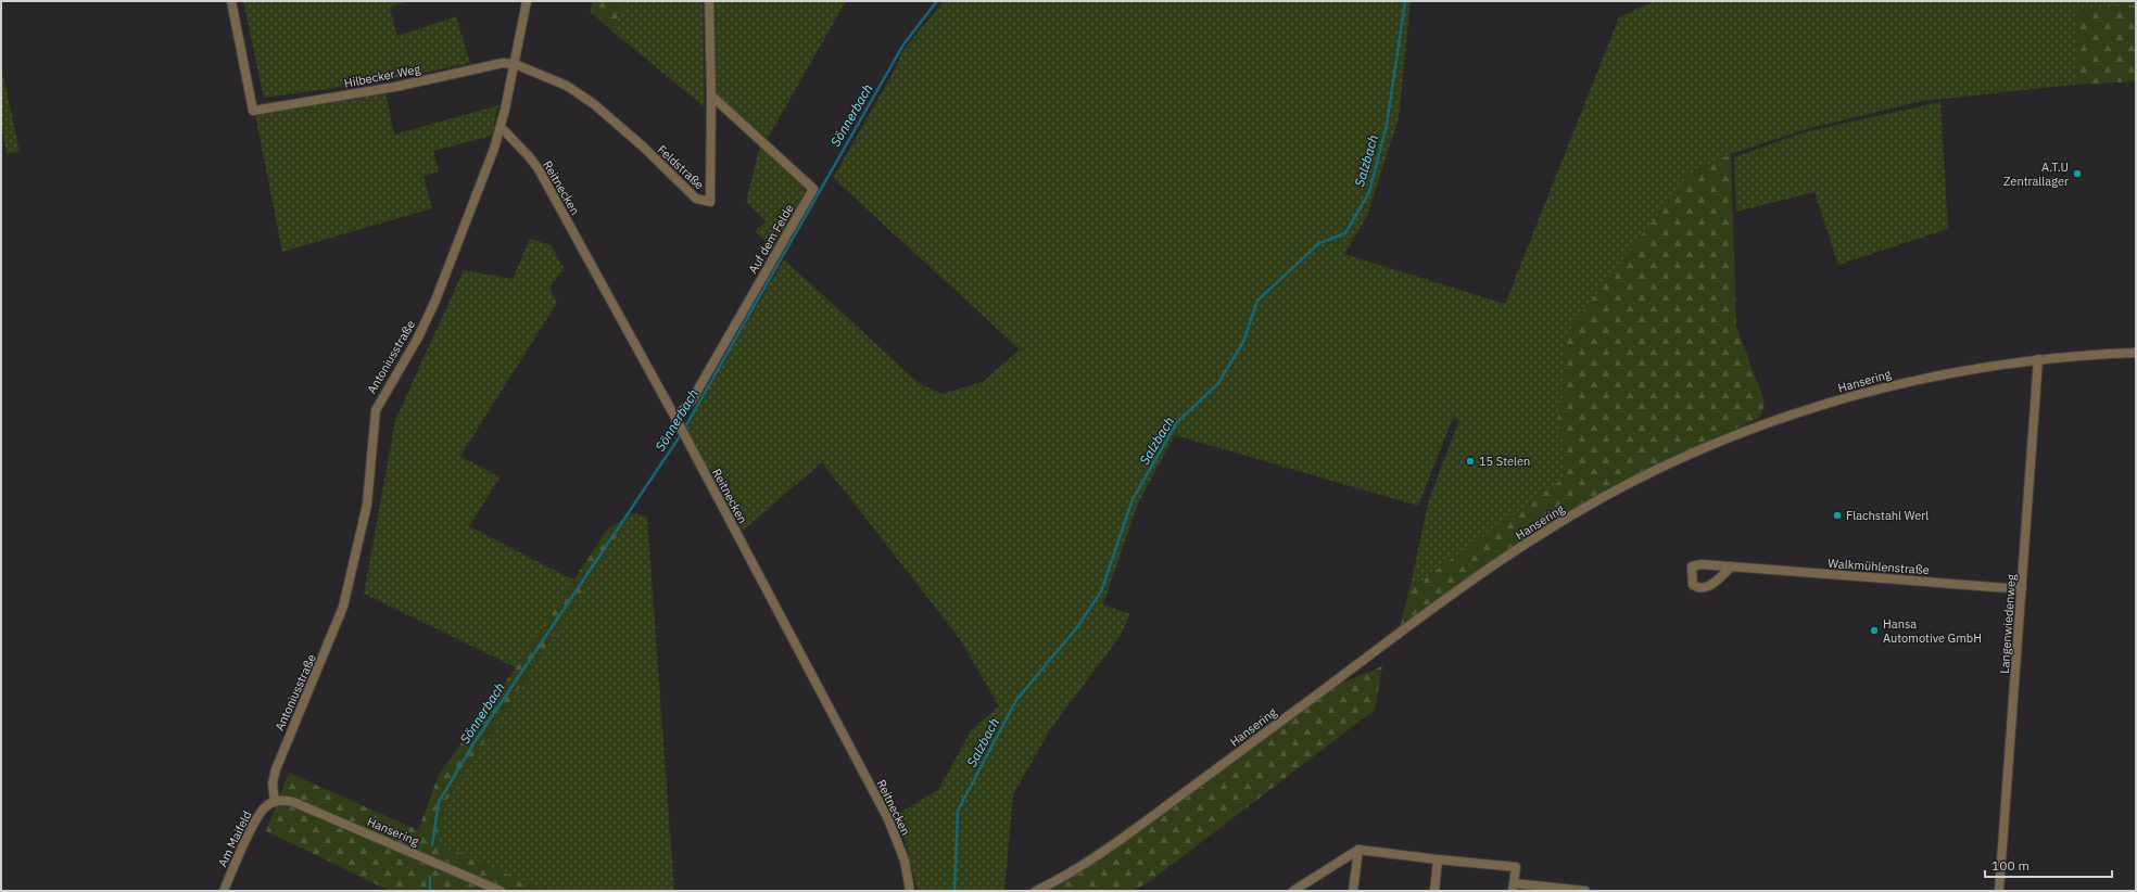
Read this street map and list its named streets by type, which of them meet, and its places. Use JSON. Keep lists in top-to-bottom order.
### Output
{
  "streets": {
    "street": [
      "Hilbecker Weg",
      "Feldstraße",
      "Reitnecken",
      "Auf dem Felde",
      "Antoniusstraße",
      "Hansering",
      "Walkmühlenstraße",
      "Langenwiedenweg",
      "Am Maifeld"
    ]
  },
  "crossings": [
    ["Hilbecker Weg", "Feldstraße"],
    ["Hilbecker Weg", "Antoniusstraße"],
    ["Feldstraße", "Auf dem Felde"],
    ["Feldstraße", "Antoniusstraße"],
    ["Reitnecken", "Auf dem Felde"],
    ["Reitnecken", "Antoniusstraße"],
    ["Antoniusstraße", "Hansering"],
    ["Antoniusstraße", "Am Maifeld"],
    ["Hansering", "Langenwiedenweg"],
    ["Hansering", "Am Maifeld"],
    ["Walkmühlenstraße", "Langenwiedenweg"]
  ],
  "water": ["Sönnerbach", "Salzbach"],
  "places": [
    "A.T.U Zentrallager",
    "15 Stelen",
    "Flachstahl Werl",
    "Hansa Automotive GmbH"
  ],
  "scale_bar": "100 m"
}
